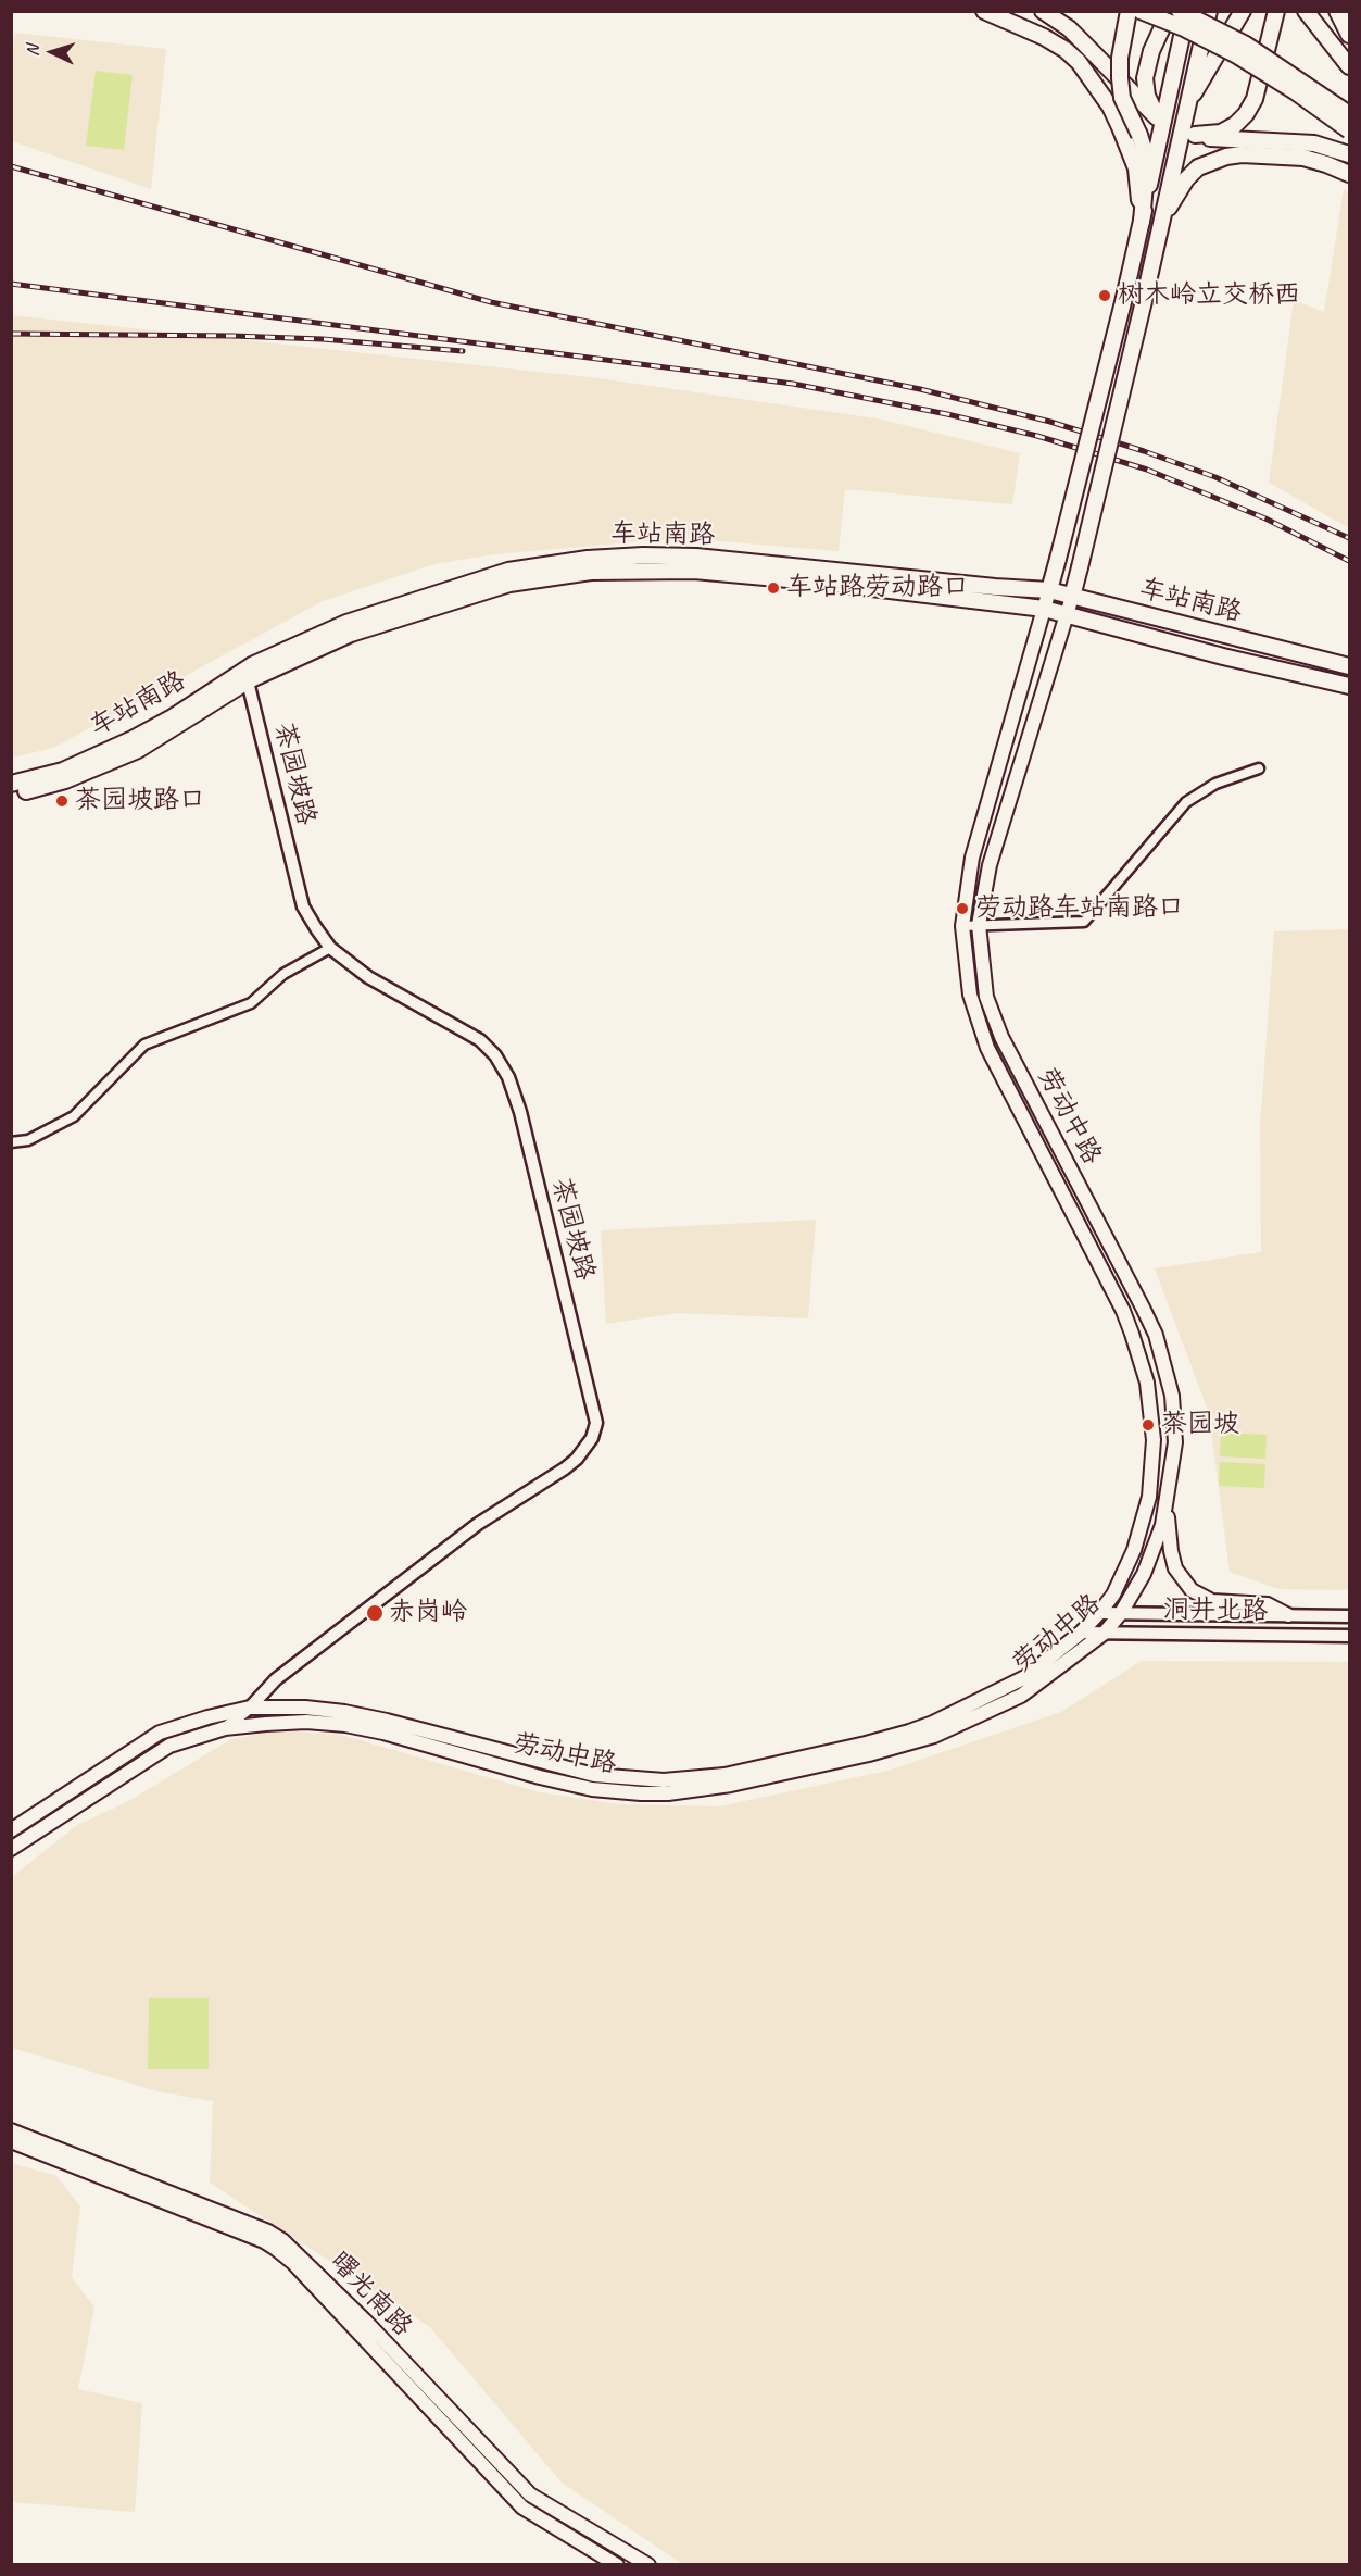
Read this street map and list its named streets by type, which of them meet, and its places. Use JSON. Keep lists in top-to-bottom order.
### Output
{
  "streets": {
    "main road": ["车站南路", "劳动中路", "曙光南路"],
    "street": ["茶园坡路", "洞井北路"]
  },
  "crossings": [
    ["车站南路", "茶园坡路"],
    ["车站南路", "劳动中路"],
    ["茶园坡路", "劳动中路"],
    ["劳动中路", "洞井北路"]
  ],
  "places": [
    "树木岭立交桥西",
    "车站路劳动路口",
    "茶园坡路口",
    "劳动路车站南路口",
    "茶园坡",
    "赤岗岭"
  ],
  "north": "left"
}
